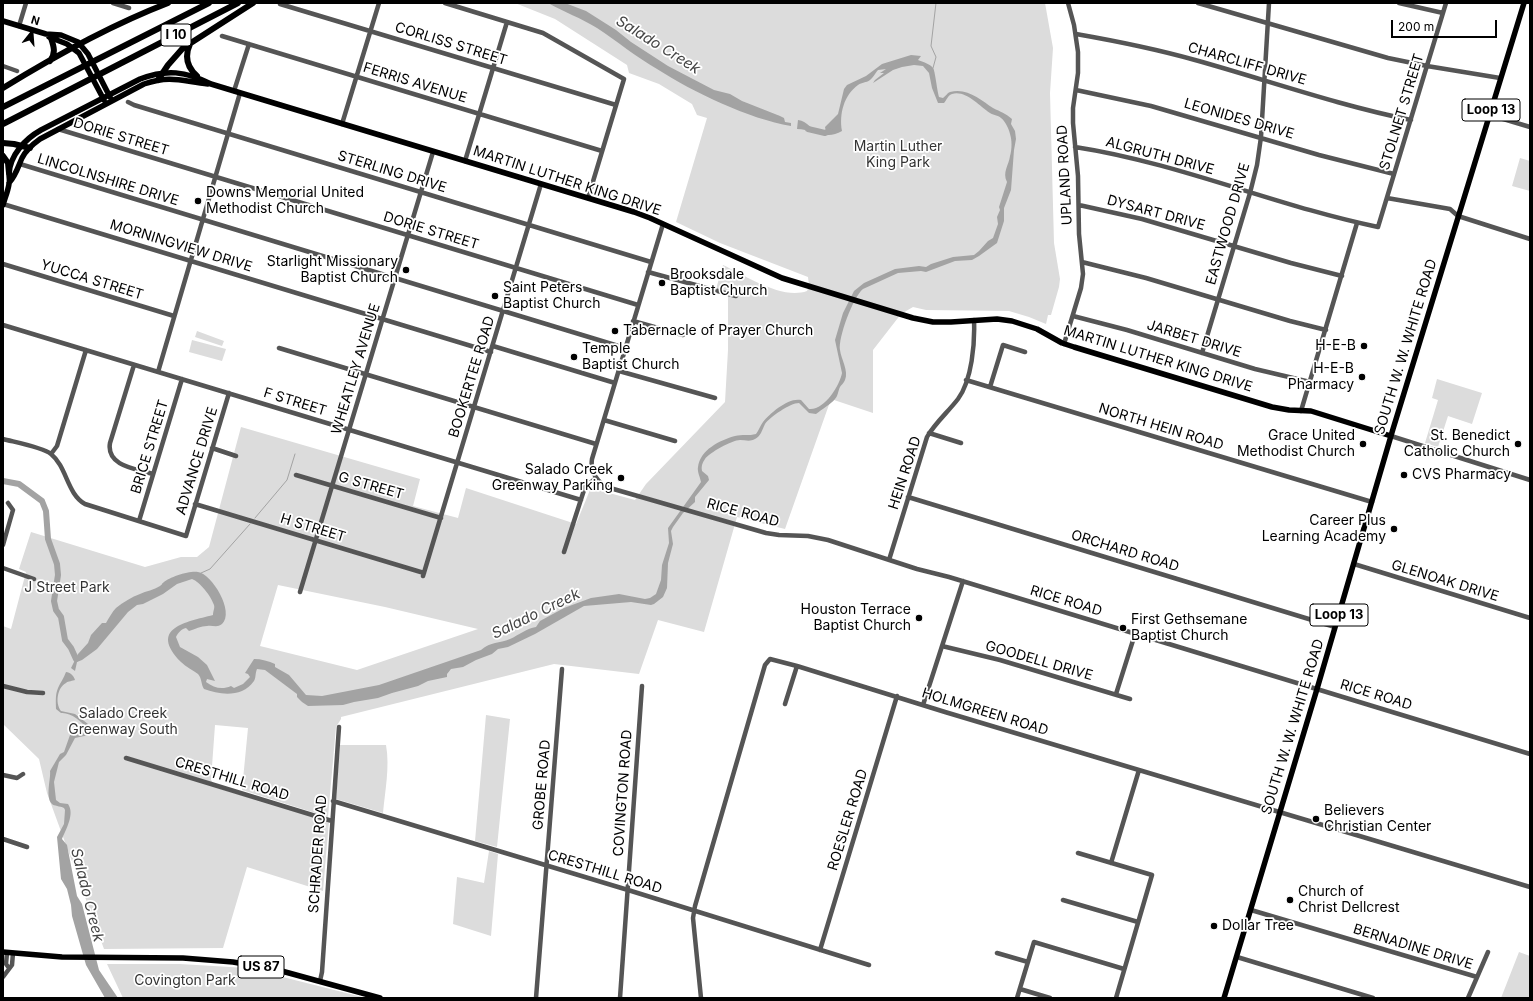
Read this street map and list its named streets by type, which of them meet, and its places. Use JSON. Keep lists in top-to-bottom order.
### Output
{
  "streets": {
    "highway": ["I 10"],
    "main road": [
      "Loop 13",
      "MARTIN LUTHER KING DRIVE",
      "SOUTH W. W. WHITE ROAD",
      "US 87"
    ],
    "street": [
      "CORLISS STREET",
      "CHARCLIFF DRIVE",
      "FERRIS AVENUE",
      "STOLNET STREET",
      "LEONIDES DRIVE",
      "DORIE STREET",
      "ALGRUTH DRIVE",
      "STERLING DRIVE",
      "UPLAND ROAD",
      "LINCOLNSHIRE DRIVE",
      "DYSART DRIVE",
      "EASTWOOD DRIVE",
      "MORNINGVIEW DRIVE",
      "YUCCA STREET",
      "JARBET DRIVE",
      "WHEATLEY AVENUE",
      "BOOKERTEE ROAD",
      "F STREET",
      "NORTH HEIN ROAD",
      "BRICE STREET",
      "ADVANCE DRIVE",
      "HEIN ROAD",
      "G STREET",
      "RICE ROAD",
      "H STREET",
      "ORCHARD ROAD",
      "GLENOAK DRIVE",
      "GOODELL DRIVE",
      "HOLMGREEN ROAD",
      "CRESTHILL ROAD",
      "GROBE ROAD",
      "COVINGTON ROAD",
      "ROESLER ROAD",
      "SCHRADER ROAD",
      "BERNADINE DRIVE"
    ]
  },
  "crossings": [
    ["CHARCLIFF DRIVE", "STOLNET STREET"],
    ["CHARCLIFF DRIVE", "UPLAND ROAD"],
    ["CHARCLIFF DRIVE", "EASTWOOD DRIVE"],
    ["STOLNET STREET", "LEONIDES DRIVE"],
    ["STOLNET STREET", "ALGRUTH DRIVE"],
    ["LEONIDES DRIVE", "UPLAND ROAD"],
    ["LEONIDES DRIVE", "EASTWOOD DRIVE"],
    ["DORIE STREET", "MARTIN LUTHER KING DRIVE"],
    ["DORIE STREET", "WHEATLEY AVENUE"],
    ["DORIE STREET", "BOOKERTEE ROAD"],
    ["ALGRUTH DRIVE", "UPLAND ROAD"],
    ["ALGRUTH DRIVE", "EASTWOOD DRIVE"],
    ["STERLING DRIVE", "WHEATLEY AVENUE"],
    ["STERLING DRIVE", "BOOKERTEE ROAD"],
    ["UPLAND ROAD", "MARTIN LUTHER KING DRIVE"],
    ["UPLAND ROAD", "DYSART DRIVE"],
    ["UPLAND ROAD", "JARBET DRIVE"],
    ["LINCOLNSHIRE DRIVE", "WHEATLEY AVENUE"],
    ["LINCOLNSHIRE DRIVE", "BOOKERTEE ROAD"],
    ["MARTIN LUTHER KING DRIVE", "SOUTH W. W. WHITE ROAD"],
    ["MARTIN LUTHER KING DRIVE", "WHEATLEY AVENUE"],
    ["MARTIN LUTHER KING DRIVE", "BOOKERTEE ROAD"],
    ["MARTIN LUTHER KING DRIVE", "HEIN ROAD"],
    ["DYSART DRIVE", "EASTWOOD DRIVE"],
    ["EASTWOOD DRIVE", "JARBET DRIVE"],
    ["MORNINGVIEW DRIVE", "WHEATLEY AVENUE"],
    ["MORNINGVIEW DRIVE", "BOOKERTEE ROAD"],
    ["SOUTH W. W. WHITE ROAD", "NORTH HEIN ROAD"],
    ["SOUTH W. W. WHITE ROAD", "RICE ROAD"],
    ["SOUTH W. W. WHITE ROAD", "ORCHARD ROAD"],
    ["SOUTH W. W. WHITE ROAD", "GLENOAK DRIVE"],
    ["SOUTH W. W. WHITE ROAD", "HOLMGREEN ROAD"],
    ["SOUTH W. W. WHITE ROAD", "BERNADINE DRIVE"],
    ["WHEATLEY AVENUE", "F STREET"],
    ["WHEATLEY AVENUE", "G STREET"],
    ["WHEATLEY AVENUE", "H STREET"],
    ["BOOKERTEE ROAD", "F STREET"],
    ["BOOKERTEE ROAD", "G STREET"],
    ["BOOKERTEE ROAD", "H STREET"],
    ["F STREET", "BRICE STREET"],
    ["F STREET", "ADVANCE DRIVE"],
    ["NORTH HEIN ROAD", "HEIN ROAD"],
    ["BRICE STREET", "ADVANCE DRIVE"],
    ["ADVANCE DRIVE", "H STREET"],
    ["HEIN ROAD", "RICE ROAD"],
    ["HEIN ROAD", "ORCHARD ROAD"],
    ["HOLMGREEN ROAD", "CRESTHILL ROAD"],
    ["HOLMGREEN ROAD", "ROESLER ROAD"],
    ["CRESTHILL ROAD", "GROBE ROAD"],
    ["CRESTHILL ROAD", "COVINGTON ROAD"],
    ["CRESTHILL ROAD", "ROESLER ROAD"],
    ["CRESTHILL ROAD", "SCHRADER ROAD"],
    ["SCHRADER ROAD", "US 87"]
  ],
  "water": ["Salado Creek"],
  "parks": [
    "Martin Luther King Park",
    "J Street Park",
    "Salado Creek Greenway South",
    "Covington Park"
  ],
  "places": [
    "Downs Memorial United Methodist Church",
    "Starlight Missionary Baptist Church",
    "Brooksdale Baptist Church",
    "Saint Peters Baptist Church",
    "Tabernacle of Prayer Church",
    "H-E-B",
    "Temple Baptist Church",
    "H-E-B Pharmacy",
    "Grace United Methodist Church",
    "St. Benedict Catholic Church",
    "CVS Pharmacy",
    "Salado Creek Greenway Parking",
    "Career Plus Learning Academy",
    "Houston Terrace Baptist Church",
    "First Gethsemane Baptist Church",
    "Believers Christian Center",
    "Church of Christ Dellcrest",
    "Dollar Tree"
  ],
  "scale_bar": "200 m",
  "north": "top"
}
